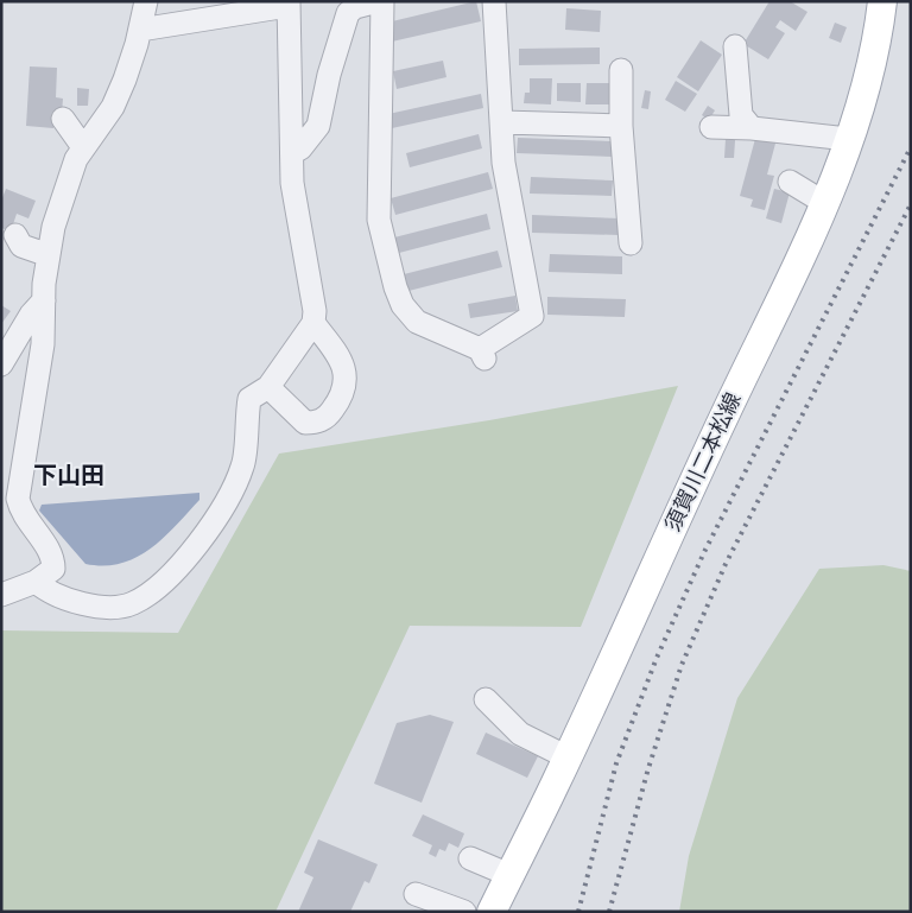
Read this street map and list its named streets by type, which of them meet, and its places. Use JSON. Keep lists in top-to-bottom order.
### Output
{
  "streets": {
    "main road": ["須賀川二本松線"]
  },
  "districts": ["下山田"]
}
